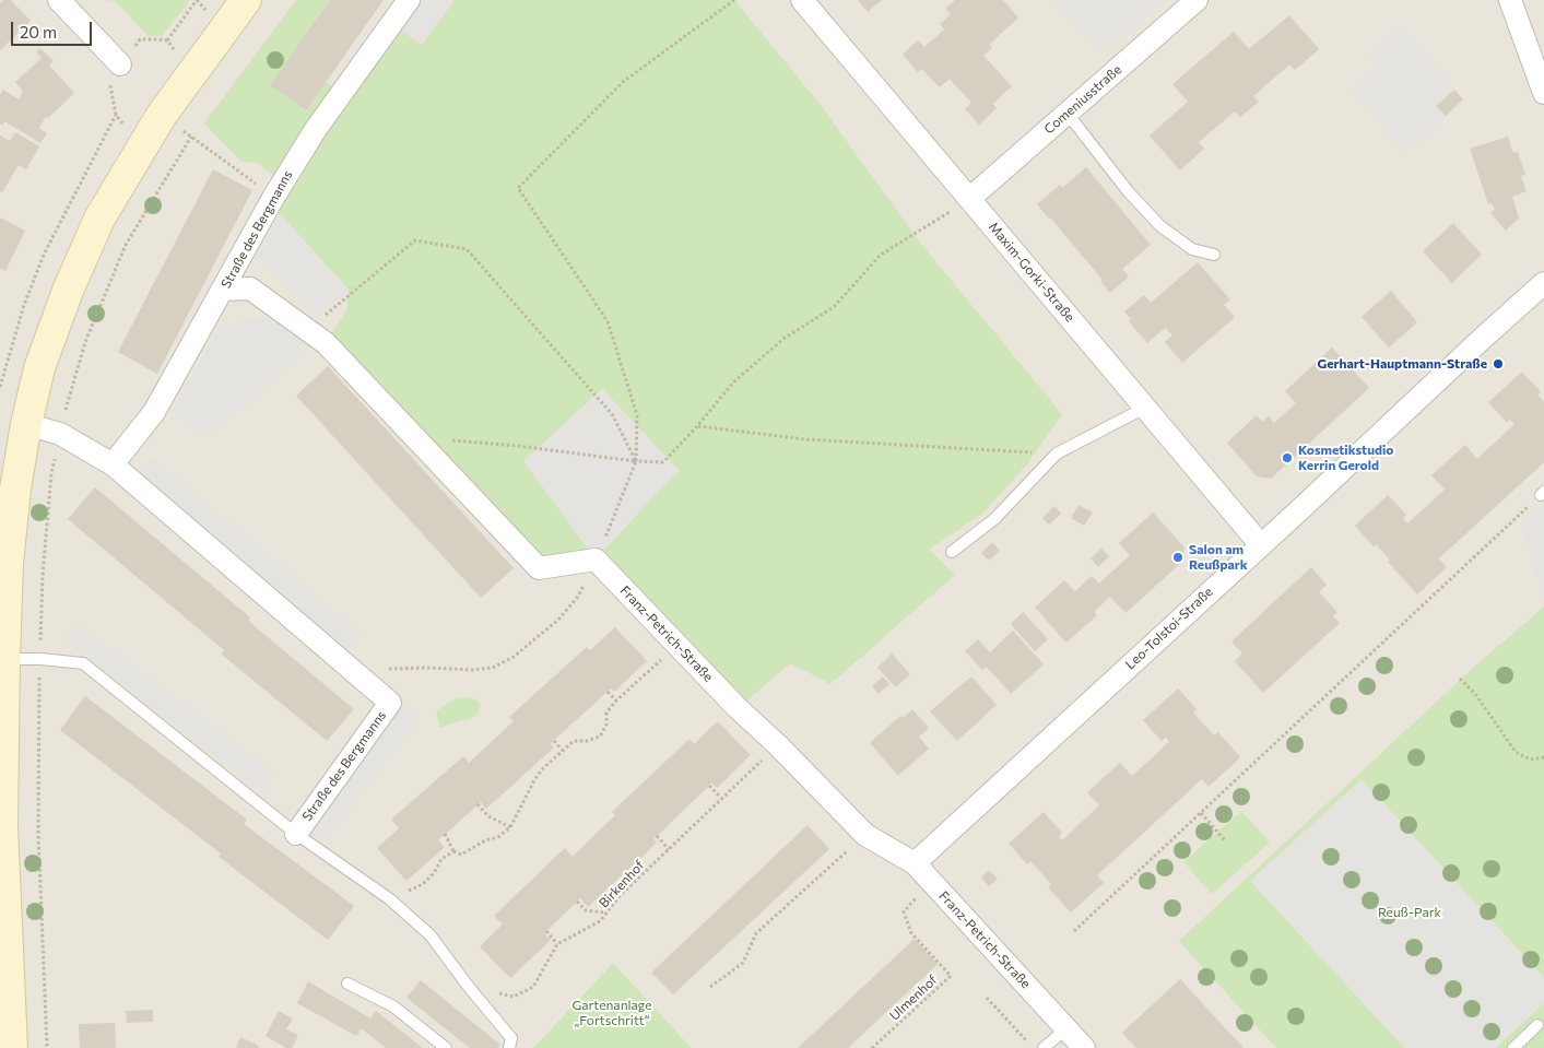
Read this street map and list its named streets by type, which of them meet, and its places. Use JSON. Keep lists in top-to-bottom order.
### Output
{
  "streets": {
    "street": [
      "Comeniusstraße",
      "Straße des Bergmanns",
      "Maxim-Gorki-Straße",
      "Leo-Tolstoi-Straße",
      "Franz-Petrich-Straße"
    ],
    "path": ["Birkenhof", "Ulmenhof"]
  },
  "crossings": [
    ["Comeniusstraße", "Maxim-Gorki-Straße"],
    ["Maxim-Gorki-Straße", "Leo-Tolstoi-Straße"],
    ["Leo-Tolstoi-Straße", "Franz-Petrich-Straße"],
    ["Franz-Petrich-Straße", "Birkenhof"],
    ["Franz-Petrich-Straße", "Ulmenhof"]
  ],
  "parks": ["Reuß-Park", "Gartenanlage „Fortschritt“"],
  "places": ["Gerhart-Hauptmann-Straße", "Kosmetikstudio Kerrin Gerold", "Salon am Reußpark"],
  "scale_bar": "20 m"
}
